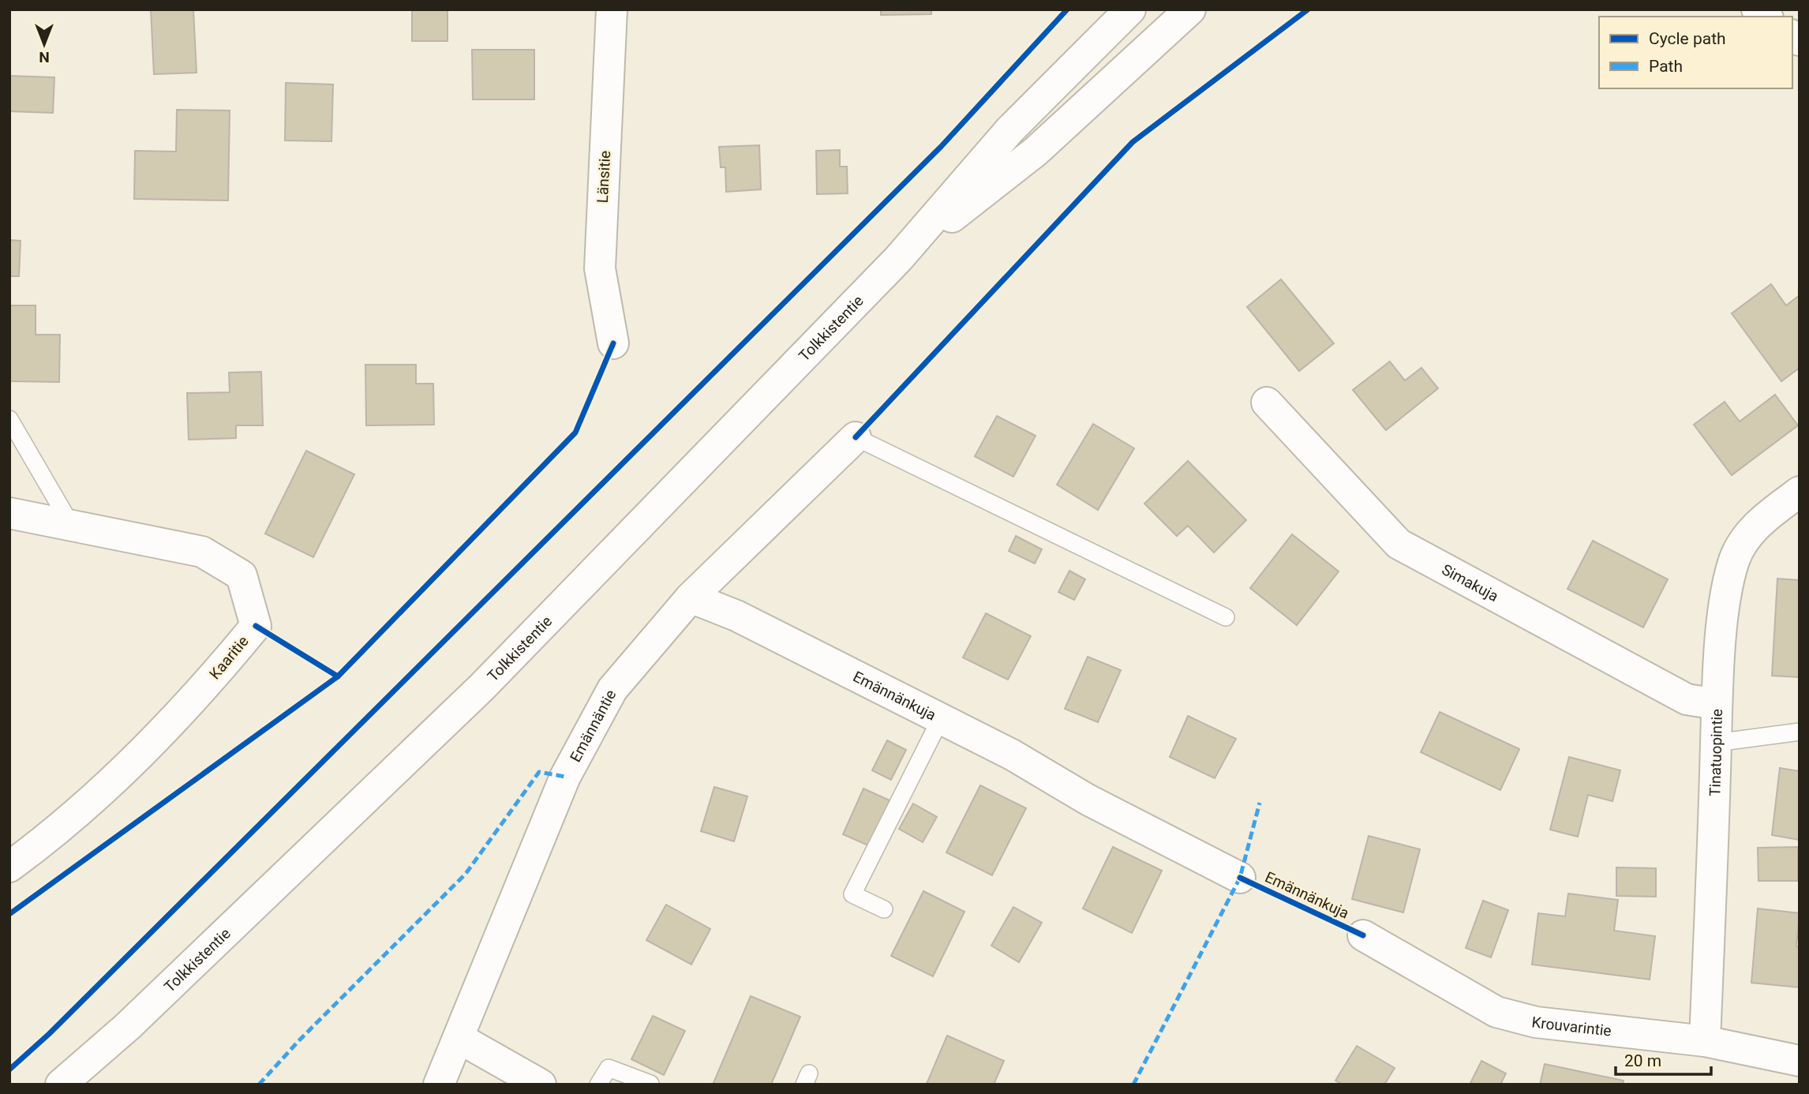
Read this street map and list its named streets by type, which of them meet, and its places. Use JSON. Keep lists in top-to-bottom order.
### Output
{
  "streets": {
    "street": [
      "Länsitie",
      "Tolkkistentie",
      "Simakuja",
      "Kaaritie",
      "Emännänkuja",
      "Emännäntie",
      "Tinatuopintie",
      "Krouvarintie"
    ]
  },
  "crossings": [
    ["Simakuja", "Tinatuopintie"],
    ["Emännänkuja", "Emännäntie"],
    ["Tinatuopintie", "Krouvarintie"]
  ],
  "legend": ["Cycle path", "Path"],
  "scale_bar": "20 m",
  "north": "bottom"
}
